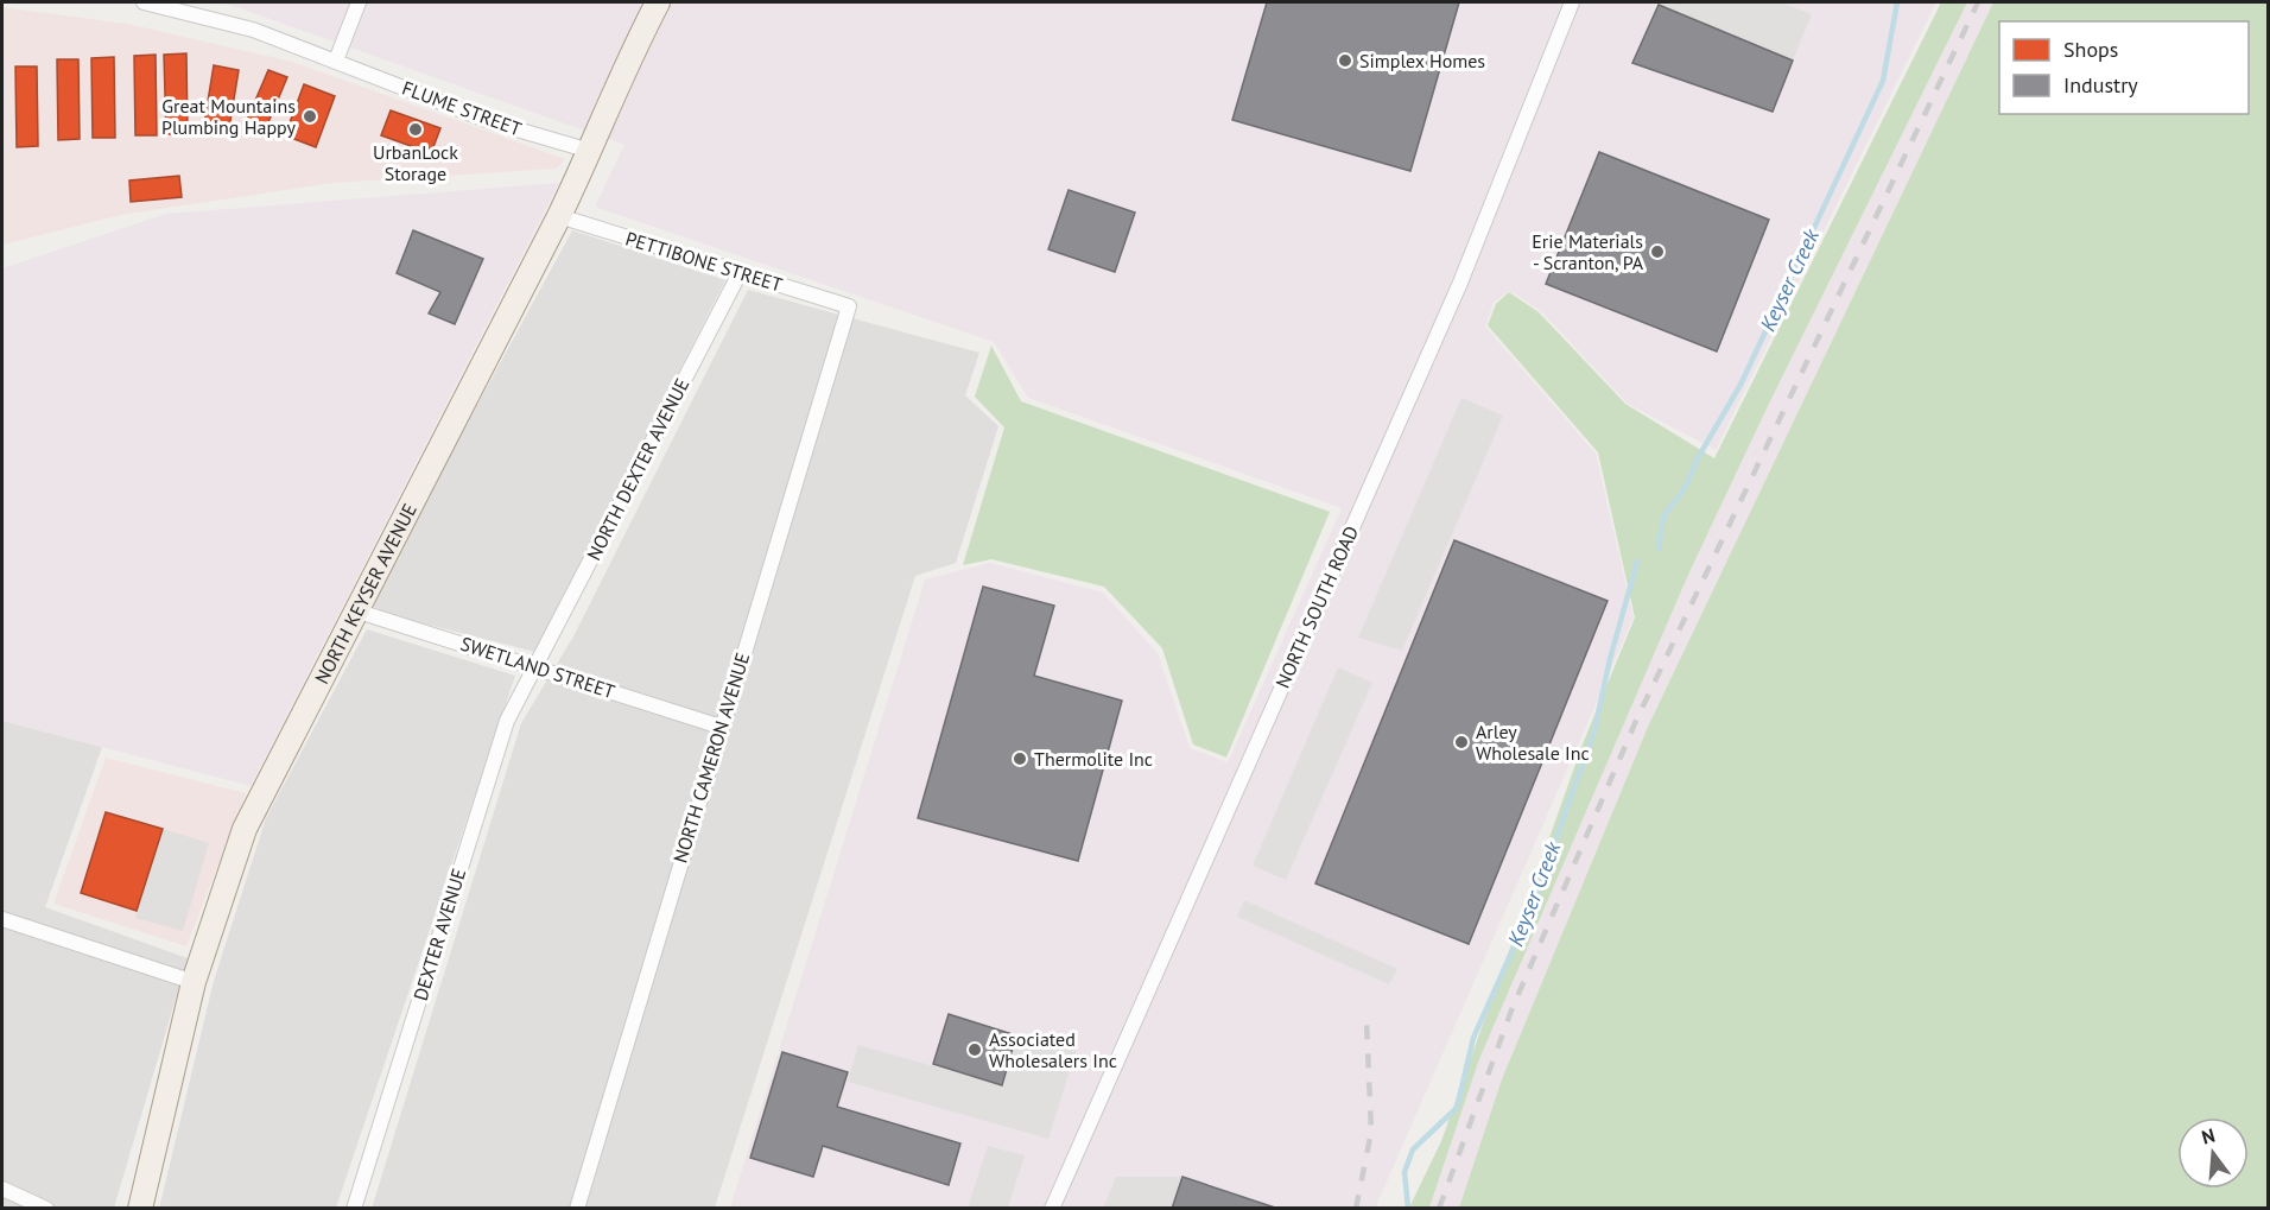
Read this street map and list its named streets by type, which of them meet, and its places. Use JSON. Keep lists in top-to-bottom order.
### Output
{
  "streets": {
    "main road": ["NORTH KEYSER AVENUE"],
    "street": [
      "FLUME STREET",
      "PETTIBONE STREET",
      "NORTH DEXTER AVENUE",
      "NORTH SOUTH ROAD",
      "SWETLAND STREET",
      "NORTH CAMERON AVENUE",
      "DEXTER AVENUE"
    ]
  },
  "crossings": [
    ["FLUME STREET", "NORTH KEYSER AVENUE"],
    ["PETTIBONE STREET", "NORTH DEXTER AVENUE"],
    ["PETTIBONE STREET", "NORTH KEYSER AVENUE"],
    ["PETTIBONE STREET", "NORTH CAMERON AVENUE"],
    ["NORTH DEXTER AVENUE", "SWETLAND STREET"],
    ["NORTH DEXTER AVENUE", "DEXTER AVENUE"],
    ["NORTH KEYSER AVENUE", "SWETLAND STREET"],
    ["SWETLAND STREET", "NORTH CAMERON AVENUE"],
    ["SWETLAND STREET", "DEXTER AVENUE"]
  ],
  "water": ["Keyser Creek"],
  "places": [
    "Simplex Homes",
    "Great Mountains Plumbing Happy",
    "UrbanLock Storage",
    "Erie Materials - Scranton, PA",
    "Arley Wholesale Inc",
    "Thermolite Inc",
    "Associated Wholesalers Inc"
  ],
  "legend": ["Shops", "Industry"],
  "north": "top"
}
